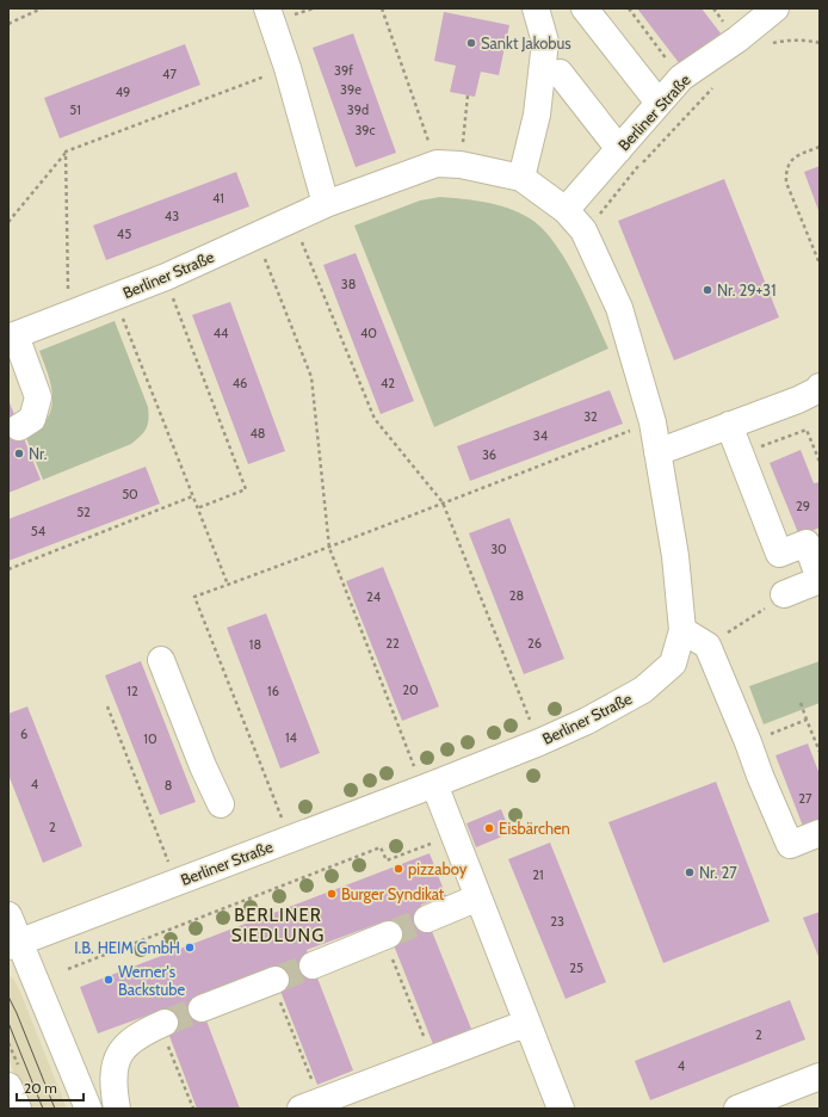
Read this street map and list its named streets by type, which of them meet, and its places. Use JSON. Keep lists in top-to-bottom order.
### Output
{
  "streets": {
    "street": ["Berliner Straße"]
  },
  "districts": ["BERLINER SIEDLUNG"],
  "places": [
    "Sankt Jakobus",
    "Nr. 29+31",
    "Nr.",
    "Eisbärchen",
    "pizzaboy",
    "Nr. 27",
    "Burger Syndikat",
    "I.B. HEIM GmbH",
    "Werner's Backstube"
  ],
  "house_numbers": [
    "39f",
    "47",
    "39e",
    "49",
    "51",
    "39d",
    "39c",
    "41",
    "43",
    "45",
    "38",
    "44",
    "40",
    "46",
    "42",
    "32",
    "48",
    "34",
    "36",
    "50",
    "29",
    "52",
    "54",
    "30",
    "28",
    "24",
    "22",
    "26",
    "18",
    "20",
    "12",
    "16",
    "6",
    "14",
    "10",
    "4",
    "8",
    "27",
    "2",
    "21",
    "23",
    "25",
    "2",
    "4"
  ],
  "scale_bar": "20 m"
}
